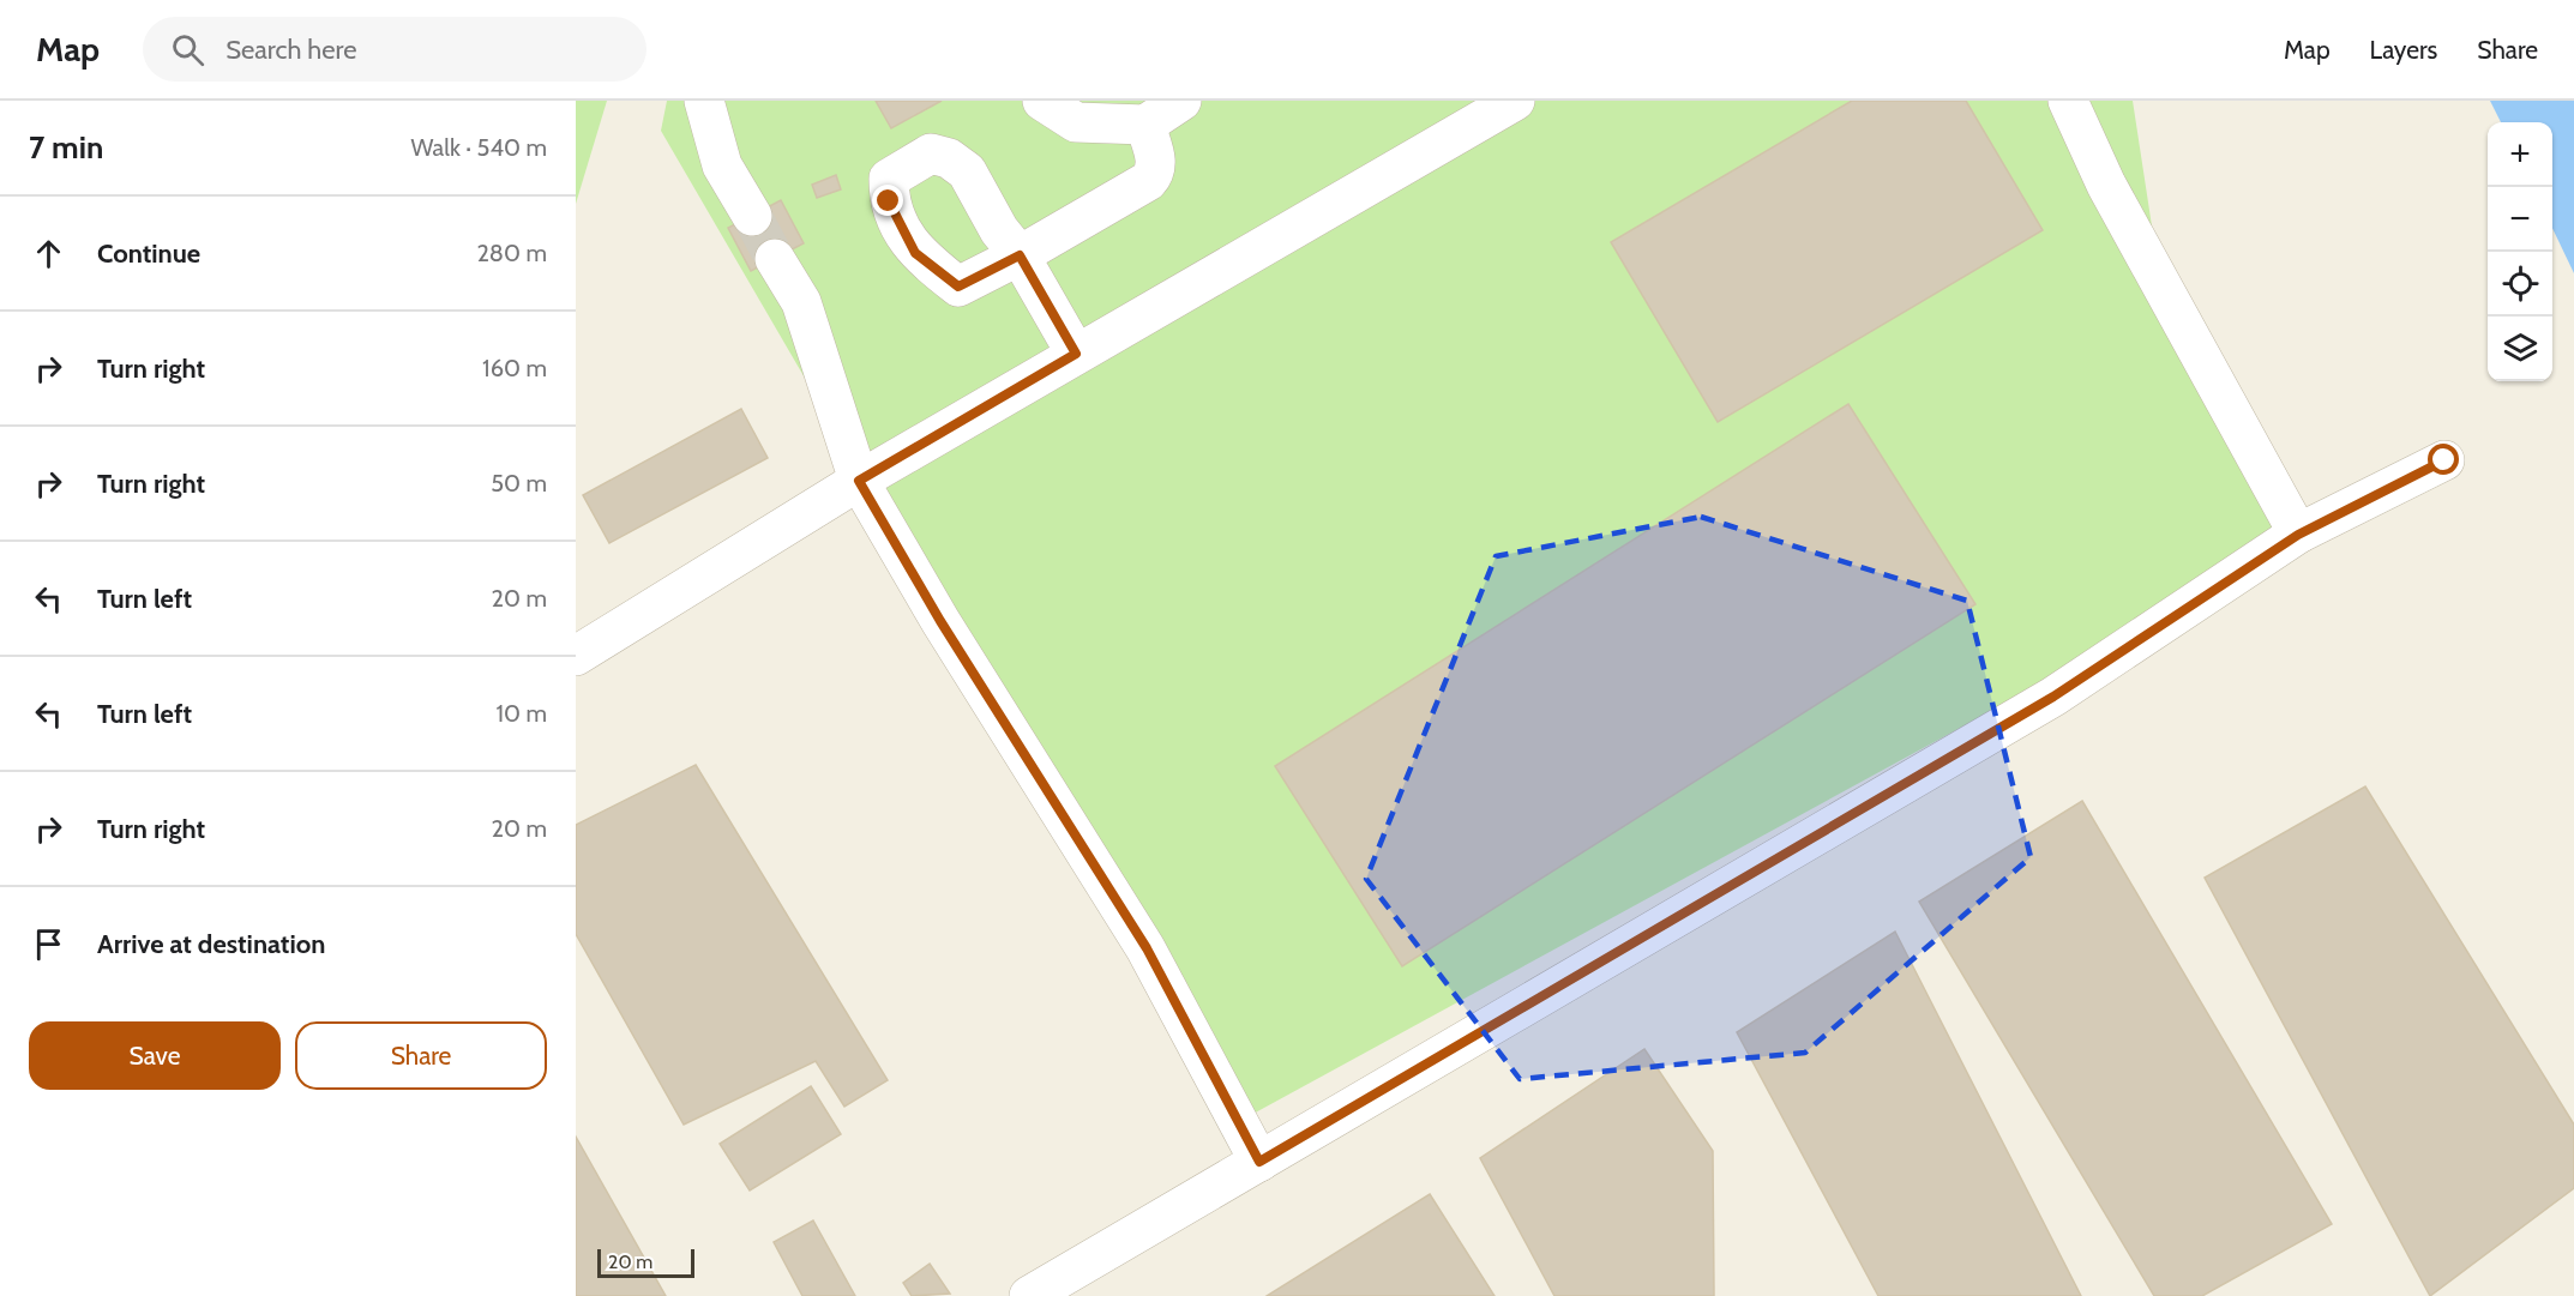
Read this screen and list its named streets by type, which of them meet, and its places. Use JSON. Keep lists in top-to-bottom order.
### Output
{
  "scale_bar": "20 m",
  "page": {
    "header": "Map",
    "search": "Search here",
    "nav": ["Map", "Layers", "Share"],
    "heading": ["7 min", "Walk · 540 m"],
    "map_buttons": ["+", "−"],
    "list": [
      ["Continue", "280 m"],
      ["Turn right", "160 m"],
      ["Turn right", "50 m"],
      ["Turn left", "20 m"],
      ["Turn left", "10 m"],
      ["Turn right", "20 m"],
      "Arrive at destination"
    ],
    "buttons": ["Save", "Share"],
    "scale": "20 m"
  }
}
